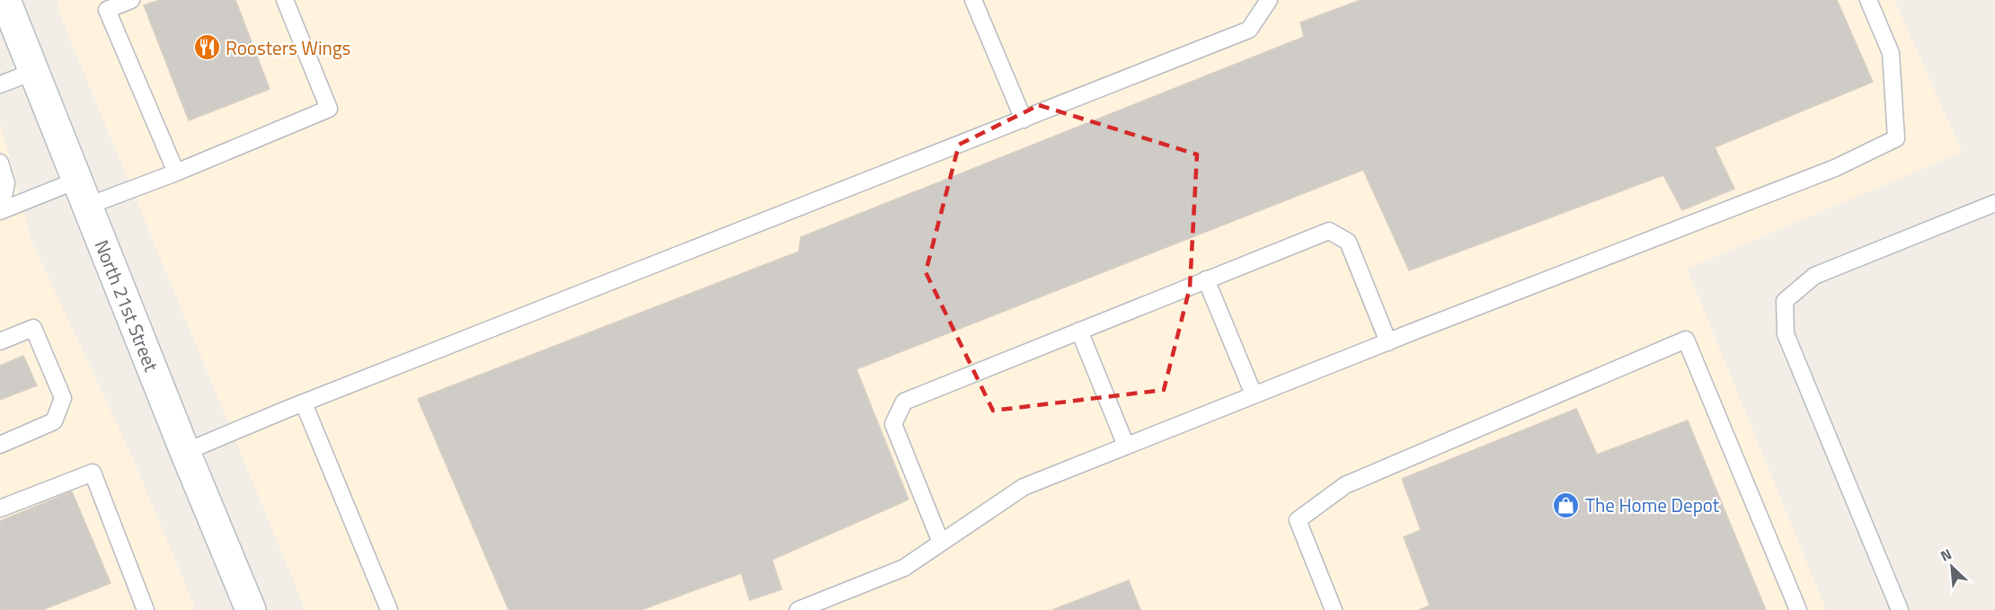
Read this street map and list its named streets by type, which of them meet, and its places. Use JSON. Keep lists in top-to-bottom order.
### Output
{
  "streets": {
    "main road": ["North 21st Street"]
  },
  "places": {
    "restaurant": ["Roosters Wings"],
    "shop": ["The Home Depot"]
  },
  "north": "top left"
}
